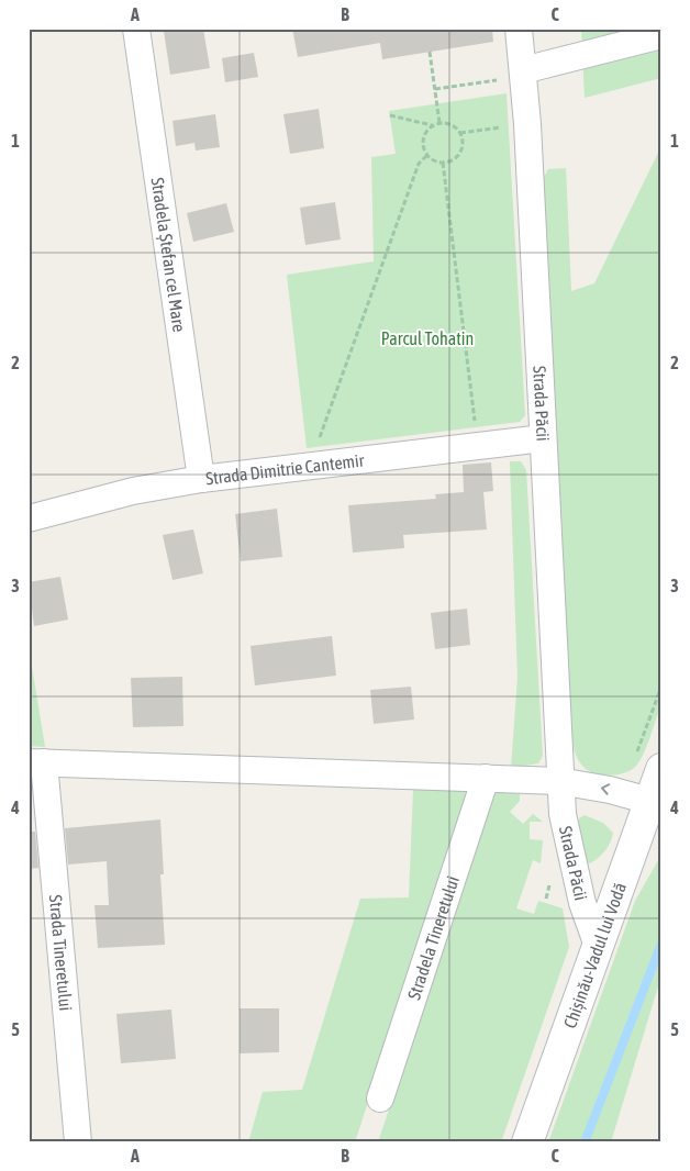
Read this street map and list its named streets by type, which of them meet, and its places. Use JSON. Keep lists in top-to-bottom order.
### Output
{
  "streets": {
    "main road": ["Chișinău-Vadul lui Vodă"],
    "street": [
      "Stradela Ștefan cel Mare",
      "Strada Păcii",
      "Strada Dimitrie Cantemir",
      "Stradela Tineretului",
      "Strada Tineretului"
    ]
  },
  "crossings": [
    ["Stradela Ștefan cel Mare", "Strada Dimitrie Cantemir"],
    ["Strada Păcii", "Strada Dimitrie Cantemir"],
    ["Strada Păcii", "Chișinău-Vadul lui Vodă"]
  ],
  "parks": ["Parcul Tohatin"],
  "grid": {
    "columns": ["A", "B", "C"],
    "rows": [
      "1",
      "2",
      "3",
      "4",
      "5"
    ]
  }
}
